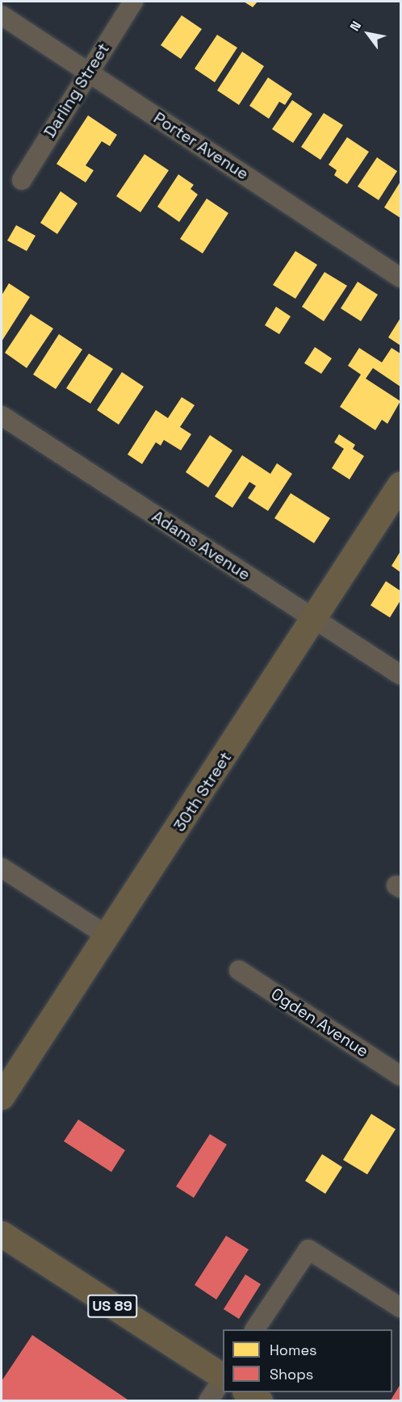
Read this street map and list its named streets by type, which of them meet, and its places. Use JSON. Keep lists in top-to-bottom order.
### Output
{
  "streets": {
    "main road": ["30th Street", "US 89"],
    "street": [
      "Darling Street",
      "Porter Avenue",
      "Adams Avenue",
      "Ogden Avenue"
    ]
  },
  "crossings": [
    ["Darling Street", "Porter Avenue"],
    ["Adams Avenue", "30th Street"]
  ],
  "legend": ["Homes", "Shops"],
  "north": "top left"
}
